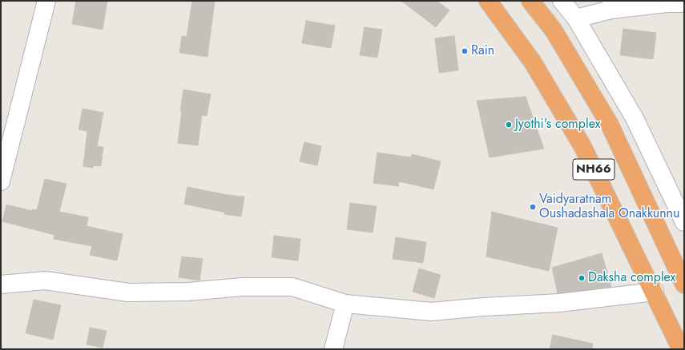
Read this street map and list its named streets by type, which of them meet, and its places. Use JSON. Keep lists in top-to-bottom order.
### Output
{
  "streets": {
    "highway": ["NH66"]
  },
  "places": [
    "Rain",
    "Jyothi's complex",
    "Vaidyaratnam Oushadashala Onakkunnu",
    "Daksha complex"
  ]
}
